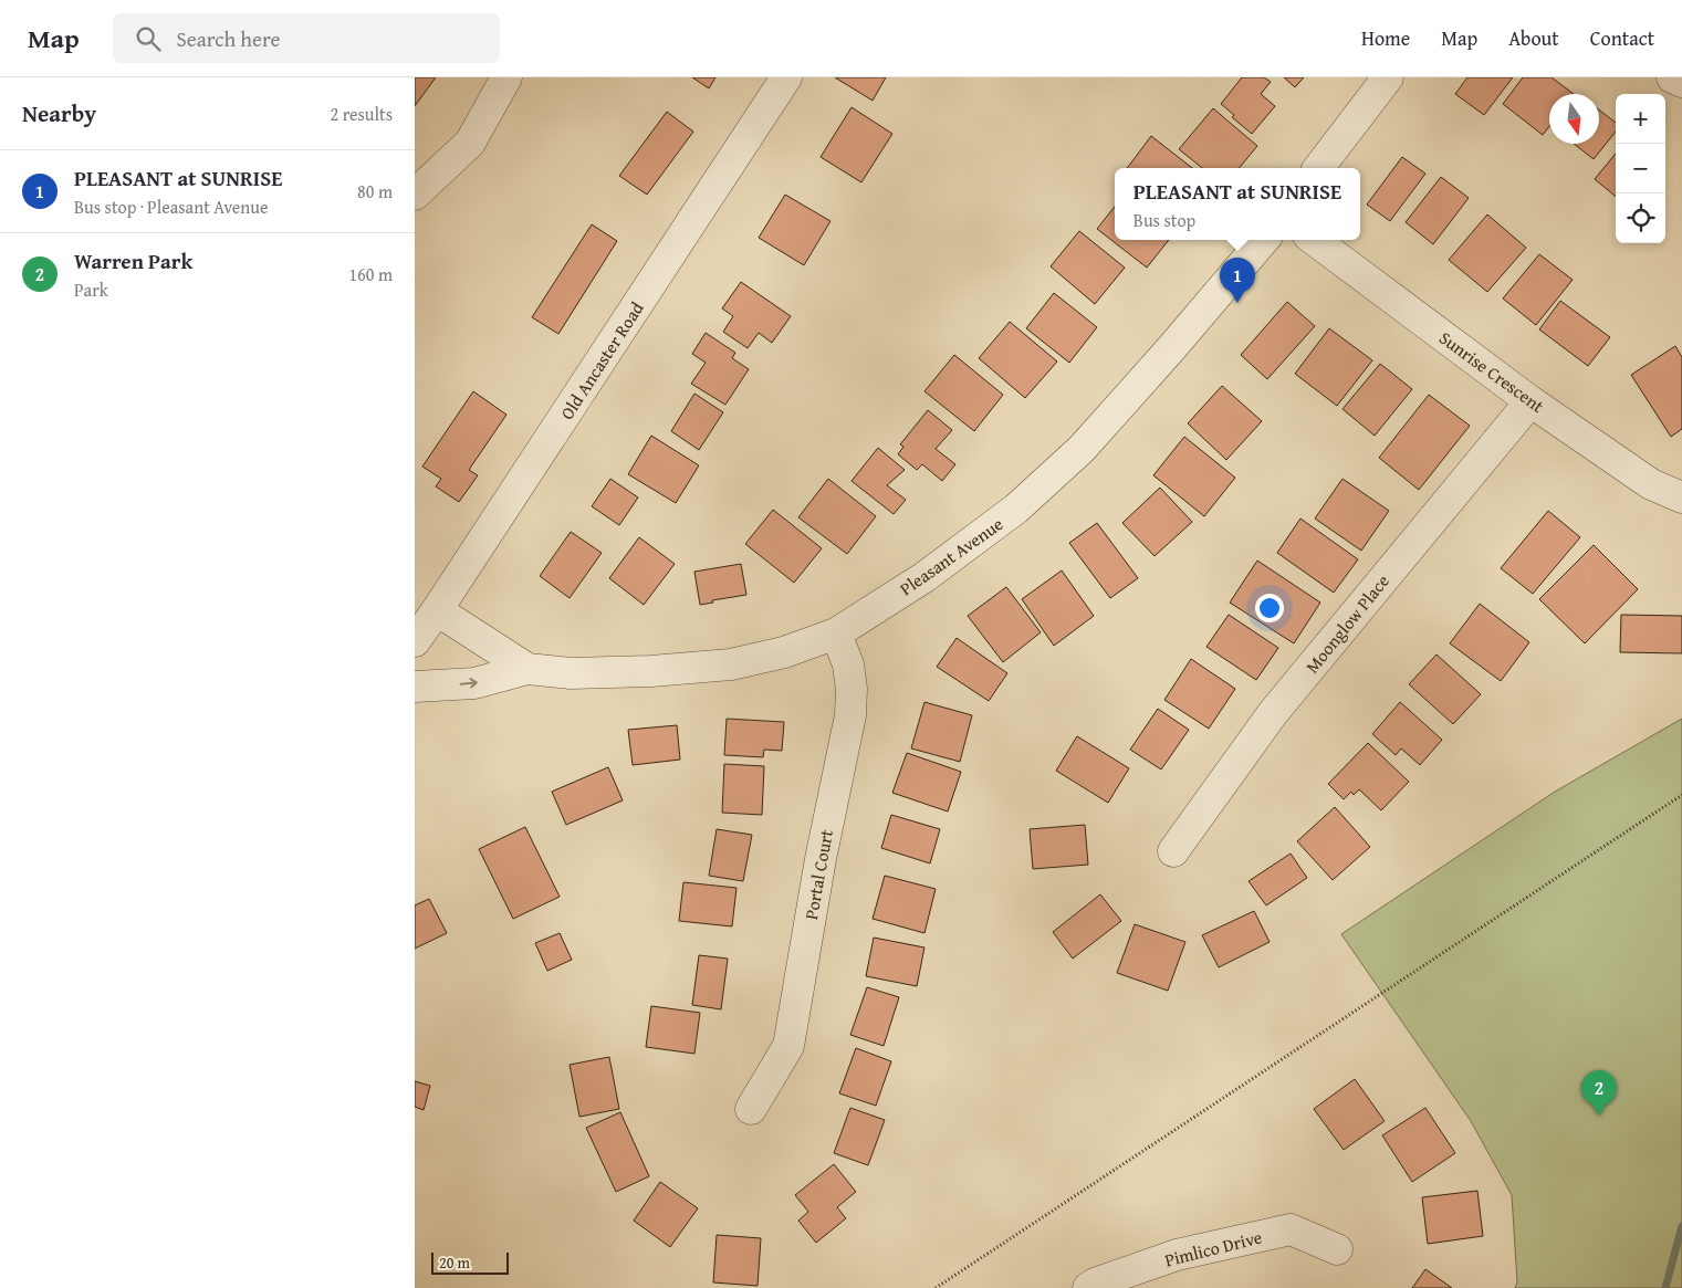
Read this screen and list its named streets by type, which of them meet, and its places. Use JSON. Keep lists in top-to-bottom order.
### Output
{
  "streets": {
    "street": [
      "Old Ancaster Road",
      "Sunrise Crescent",
      "Pleasant Avenue",
      "Moonglow Place",
      "Portal Court",
      "Pimlico Drive"
    ]
  },
  "crossings": [
    ["Old Ancaster Road", "Pleasant Avenue"],
    ["Sunrise Crescent", "Moonglow Place"],
    ["Pleasant Avenue", "Portal Court"]
  ],
  "scale_bar": "20 m",
  "north": "bottom",
  "page": {
    "header": "Map",
    "search": "Search here",
    "nav": [
      "Home",
      "Map",
      "About",
      "Contact"
    ],
    "heading": ["Nearby", "2 results"],
    "map_buttons": ["+", "−"],
    "list": [
      {
        "mark": "1",
        "name": "PLEASANT at SUNRISE",
        "note": "Bus stop · Pleasant Avenue",
        "value": "80 m"
      },
      {
        "mark": "2",
        "name": "Warren Park",
        "note": "Park",
        "value": "160 m"
      }
    ],
    "popup": ["PLEASANT at SUNRISE", "Bus stop"],
    "pins": ["1", "2"],
    "scale": "20 m"
  }
}
